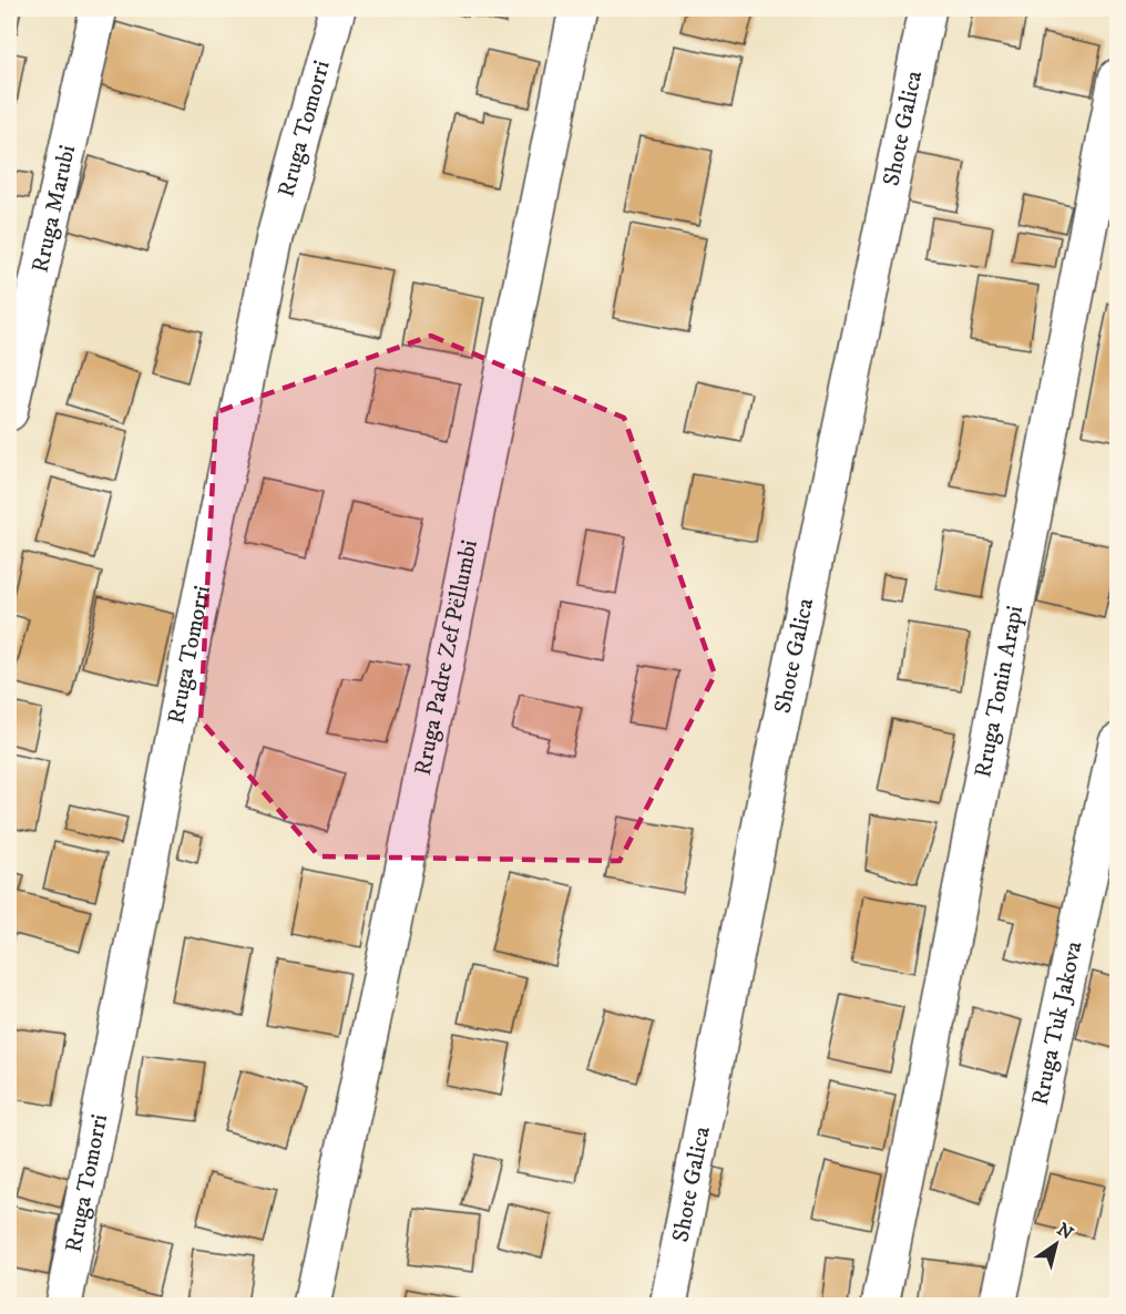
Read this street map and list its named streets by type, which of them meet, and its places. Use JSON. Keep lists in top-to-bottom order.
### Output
{
  "streets": {
    "street": [
      "Rruga Tomorri",
      "Shote Galica",
      "Rruga Marubi",
      "Rruga Padre Zef Pëllumbi",
      "Rruga Tonin Arapi",
      "Rruga Tuk Jakova"
    ]
  },
  "north": "top right"
}
